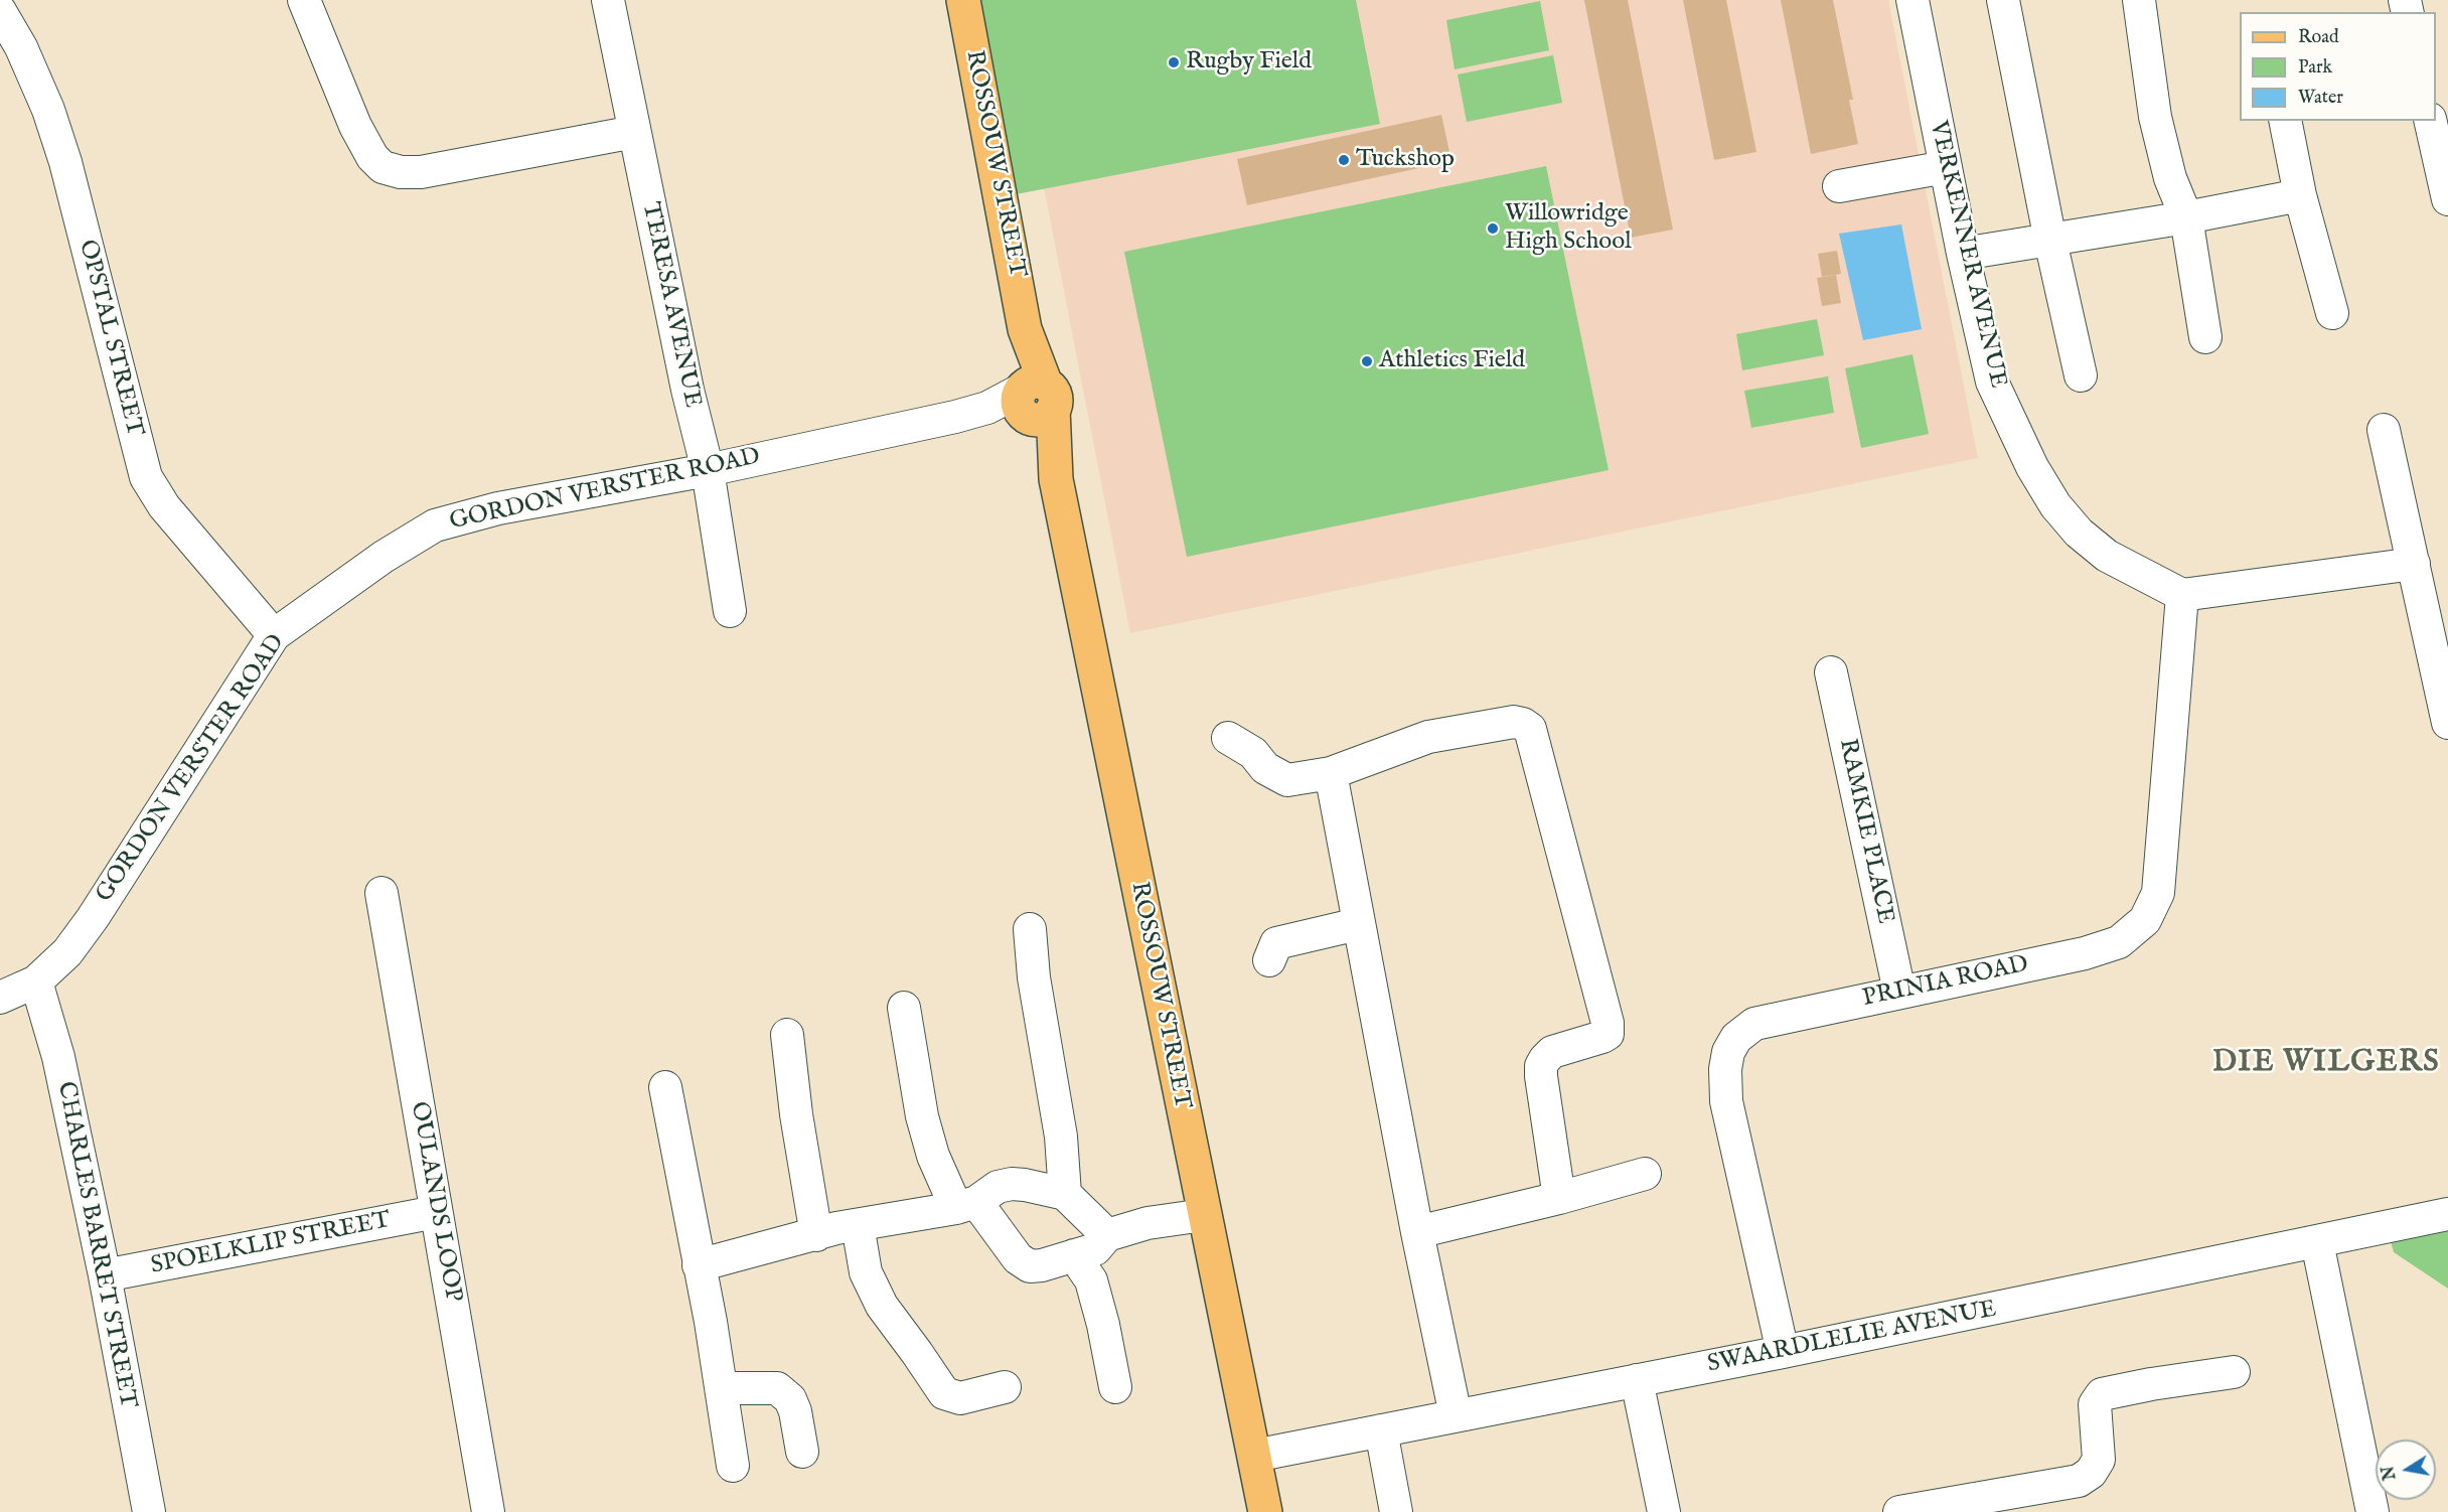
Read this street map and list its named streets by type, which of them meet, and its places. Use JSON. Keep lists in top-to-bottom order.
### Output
{
  "streets": {
    "main road": ["ROSSOUW STREET"],
    "street": [
      "VERKENNER AVENUE",
      "TERESA AVENUE",
      "OPSTAL STREET",
      "GORDON VERSTER ROAD",
      "RAMKIE PLACE",
      "PRINIA ROAD",
      "OULANDS LOOP",
      "SPOELKLIP STREET",
      "CHARLES BARRET STREET",
      "SWAARDLELIE AVENUE"
    ]
  },
  "crossings": [
    ["ROSSOUW STREET", "GORDON VERSTER ROAD"],
    ["ROSSOUW STREET", "SWAARDLELIE AVENUE"],
    ["VERKENNER AVENUE", "PRINIA ROAD"],
    ["TERESA AVENUE", "GORDON VERSTER ROAD"],
    ["OPSTAL STREET", "GORDON VERSTER ROAD"],
    ["GORDON VERSTER ROAD", "CHARLES BARRET STREET"],
    ["RAMKIE PLACE", "PRINIA ROAD"],
    ["PRINIA ROAD", "SWAARDLELIE AVENUE"],
    ["OULANDS LOOP", "SPOELKLIP STREET"],
    ["SPOELKLIP STREET", "CHARLES BARRET STREET"]
  ],
  "districts": ["DIE WILGERS"],
  "places": [
    "Rugby Field",
    "Tuckshop",
    "Willowridge High School",
    "Athletics Field"
  ],
  "legend": ["Road", "Park", "Water"],
  "north": "left"
}
